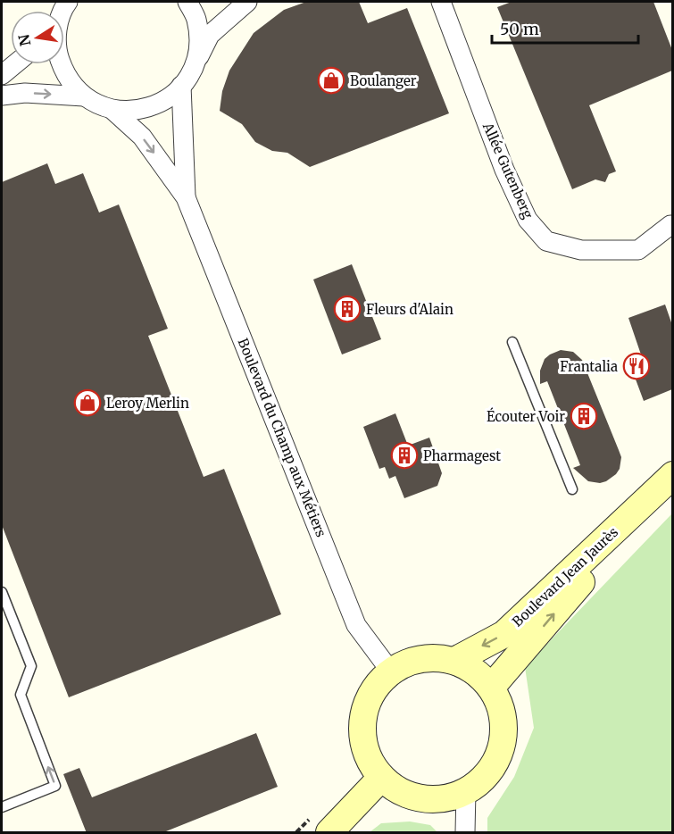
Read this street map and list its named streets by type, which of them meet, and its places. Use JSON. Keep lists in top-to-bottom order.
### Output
{
  "streets": {
    "street": ["Allée Gutenberg", "Boulevard du Champ aux Métiers", "Boulevard Jean Jaurès"]
  },
  "crossings": [
    ["Boulevard du Champ aux Métiers", "Boulevard Jean Jaurès"]
  ],
  "places": {
    "shop": ["Boulanger", "Leroy Merlin"],
    "building": ["Fleurs d'Alain", "Écouter Voir", "Pharmagest"],
    "restaurant": ["Frantalia"]
  },
  "scale_bar": "50 m",
  "north": "left"
}
